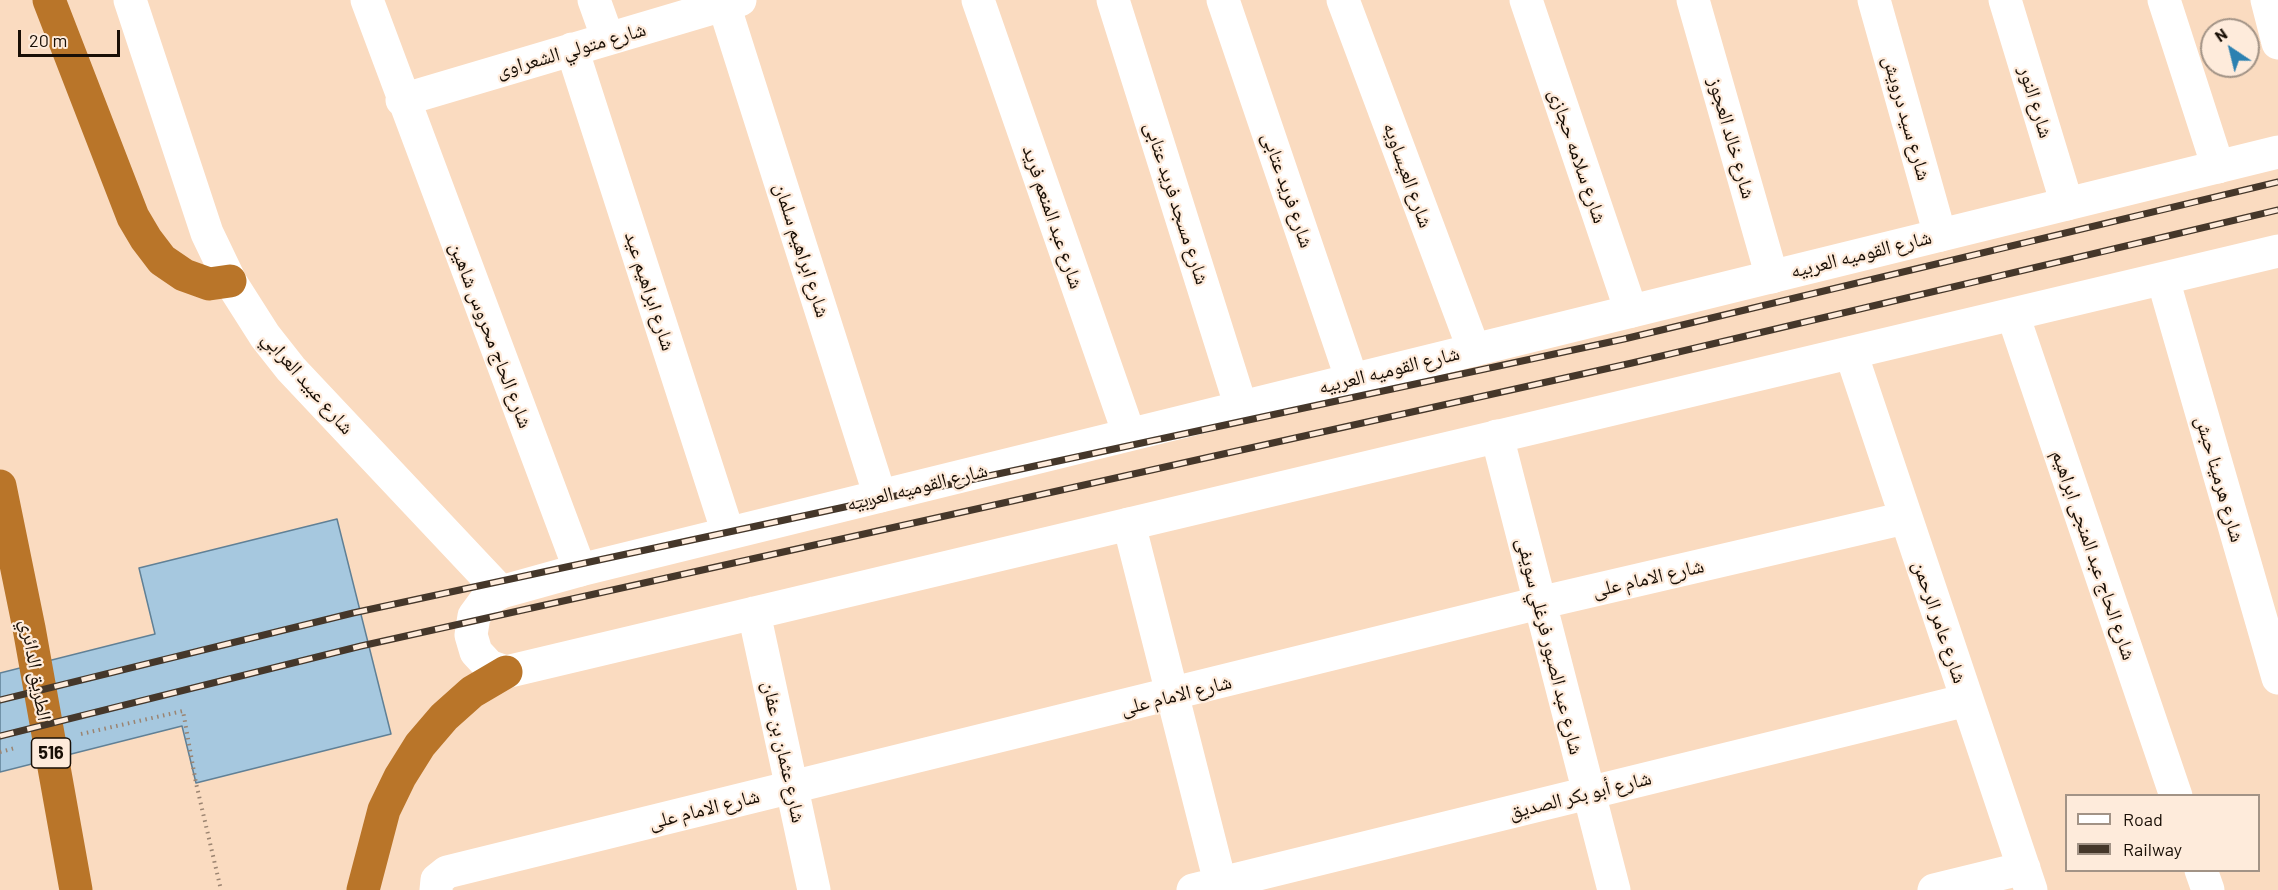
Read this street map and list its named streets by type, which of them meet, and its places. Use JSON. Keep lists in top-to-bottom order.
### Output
{
  "streets": {
    "highway": ["الطريق الدائري", "516"],
    "street": [
      "شارع متولي الشعراوى",
      "شارع النور",
      "شارع سيد درويش",
      "شارع خالد العجوز",
      "شارع سلامه حجازى",
      "شارع العيساويه",
      "شارع فريد عتابى",
      "شارع مسجد فريد عتابى",
      "شارع عبد المنعم فريد",
      "شارع ابراهيم سلمان",
      "شارع القوميه العربيه",
      "شارع ابراهيم عيد",
      "شارع الحاج محروس شاهين",
      "شارع عبيد العرابي",
      "شارع هرمينا حبش",
      "شارع الحاج عبد المنجى ابراهيم",
      "شارع الامام على",
      "شارع عامر الرحمن",
      "شارع عبد الصبور فرغلي سويفى",
      "شارع عثمان بن عفان",
      "شارع أبو بكر الصديق"
    ]
  },
  "crossings": [
    ["شارع متولي الشعراوى", "شارع ابراهيم سلمان"],
    ["شارع متولي الشعراوى", "شارع ابراهيم عيد"],
    ["شارع متولي الشعراوى", "شارع الحاج محروس شاهين"],
    ["شارع النور", "شارع القوميه العربيه"],
    ["شارع سيد درويش", "شارع القوميه العربيه"],
    ["شارع خالد العجوز", "شارع القوميه العربيه"],
    ["شارع سلامه حجازى", "شارع القوميه العربيه"],
    ["شارع العيساويه", "شارع القوميه العربيه"],
    ["شارع فريد عتابى", "شارع القوميه العربيه"],
    ["شارع مسجد فريد عتابى", "شارع القوميه العربيه"],
    ["شارع عبد المنعم فريد", "شارع القوميه العربيه"],
    ["شارع ابراهيم سلمان", "شارع القوميه العربيه"],
    ["شارع القوميه العربيه", "شارع ابراهيم عيد"],
    ["شارع القوميه العربيه", "شارع الحاج محروس شاهين"],
    ["شارع القوميه العربيه", "شارع عبيد العرابي"],
    ["شارع الامام على", "شارع عامر الرحمن"],
    ["شارع الامام على", "شارع عبد الصبور فرغلي سويفى"],
    ["شارع الامام على", "شارع عثمان بن عفان"],
    ["شارع عامر الرحمن", "شارع أبو بكر الصديق"],
    ["شارع عبد الصبور فرغلي سويفى", "شارع أبو بكر الصديق"]
  ],
  "legend": ["Road", "Railway"],
  "scale_bar": "20 m",
  "north": "top left"
}
